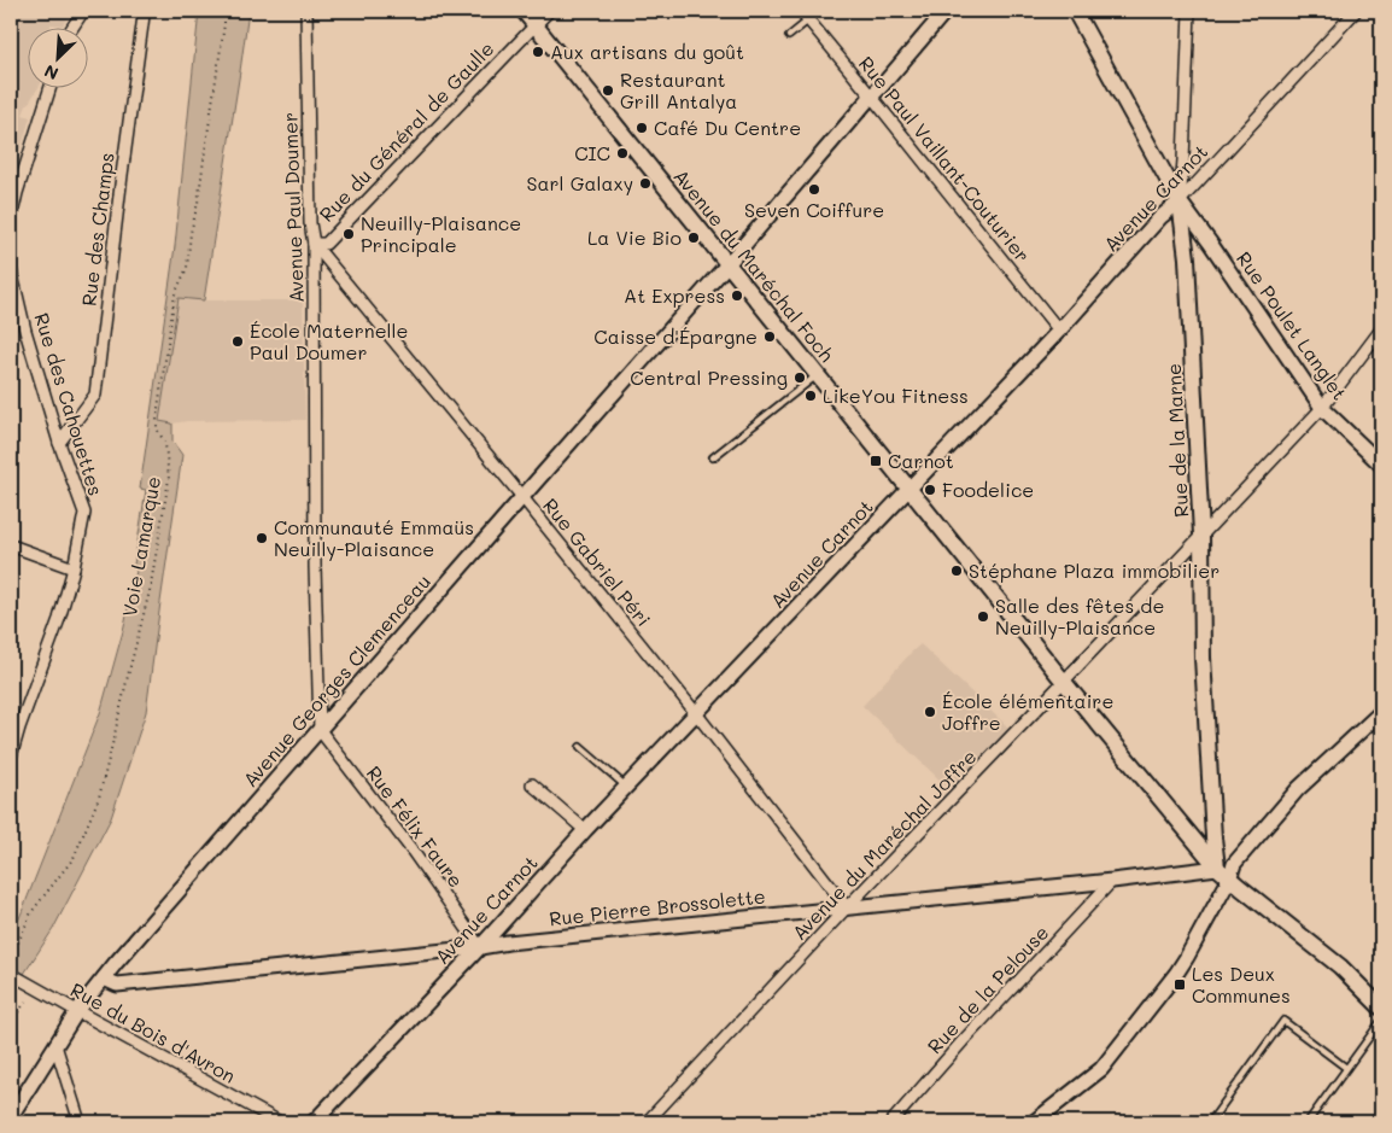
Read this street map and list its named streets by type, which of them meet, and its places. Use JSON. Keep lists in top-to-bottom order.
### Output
{
  "streets": {
    "main road": ["Avenue du Maréchal Foch", "Rue de la Marne"],
    "street": [
      "Rue du Général de Gaulle",
      "Rue Paul Vaillant-Couturier",
      "Avenue Carnot",
      "Avenue Paul Doumer",
      "Rue des Champs",
      "Rue Poulet Langlet",
      "Rue des Cahouettes",
      "Rue Gabriel Péri",
      "Avenue Georges Clemenceau",
      "Rue Félix Faure",
      "Avenue du Maréchal Joffre",
      "Rue Pierre Brossolette",
      "Rue de la Pelouse",
      "Rue du Bois d'Avron"
    ],
    "path": ["Voie Lamarque"]
  },
  "crossings": [
    ["Rue du Général de Gaulle", "Avenue Paul Doumer"],
    ["Rue du Général de Gaulle", "Avenue du Maréchal Foch"],
    ["Rue du Général de Gaulle", "Rue Gabriel Péri"],
    ["Rue Paul Vaillant-Couturier", "Avenue Carnot"],
    ["Rue Paul Vaillant-Couturier", "Avenue Georges Clemenceau"],
    ["Avenue Carnot", "Avenue du Maréchal Foch"],
    ["Avenue Carnot", "Rue Poulet Langlet"],
    ["Avenue Carnot", "Rue de la Marne"],
    ["Avenue Carnot", "Rue Gabriel Péri"],
    ["Avenue Carnot", "Rue Félix Faure"],
    ["Avenue Carnot", "Rue Pierre Brossolette"],
    ["Avenue Paul Doumer", "Rue Gabriel Péri"],
    ["Avenue Paul Doumer", "Avenue Georges Clemenceau"],
    ["Avenue Paul Doumer", "Rue Félix Faure"],
    ["Rue des Champs", "Rue des Cahouettes"],
    ["Avenue du Maréchal Foch", "Rue de la Marne"],
    ["Avenue du Maréchal Foch", "Avenue Georges Clemenceau"],
    ["Avenue du Maréchal Foch", "Avenue du Maréchal Joffre"],
    ["Avenue du Maréchal Foch", "Rue Pierre Brossolette"],
    ["Rue Poulet Langlet", "Rue de la Marne"],
    ["Rue Poulet Langlet", "Avenue du Maréchal Joffre"],
    ["Rue de la Marne", "Avenue du Maréchal Joffre"],
    ["Rue de la Marne", "Rue Pierre Brossolette"],
    ["Rue Gabriel Péri", "Avenue Georges Clemenceau"],
    ["Rue Gabriel Péri", "Avenue du Maréchal Joffre"],
    ["Rue Gabriel Péri", "Rue Pierre Brossolette"],
    ["Avenue Georges Clemenceau", "Rue Félix Faure"],
    ["Avenue Georges Clemenceau", "Rue Pierre Brossolette"],
    ["Avenue Georges Clemenceau", "Rue du Bois d'Avron"],
    ["Rue Félix Faure", "Rue Pierre Brossolette"],
    ["Avenue du Maréchal Joffre", "Rue Pierre Brossolette"],
    ["Rue Pierre Brossolette", "Rue de la Pelouse"]
  ],
  "places": {
    "other": [
      "Aux artisans du goût",
      "Restaurant Grill Antalya",
      "Café Du Centre",
      "CIC",
      "Sarl Galaxy",
      "Seven Coiffure",
      "Neuilly-Plaisance Principale",
      "La Vie Bio",
      "At Express",
      "Caisse d'Épargne",
      "École Maternelle Paul Doumer",
      "Central Pressing",
      "LikeYou Fitness",
      "Foodelice",
      "Communauté Emmaüs Neuilly-Plaisance",
      "Stéphane Plaza immobilier",
      "Salle des fêtes de Neuilly-Plaisance",
      "École élémentaire Joffre"
    ],
    "transit": ["Carnot", "Les Deux Communes"]
  },
  "north": "bottom left"
}
